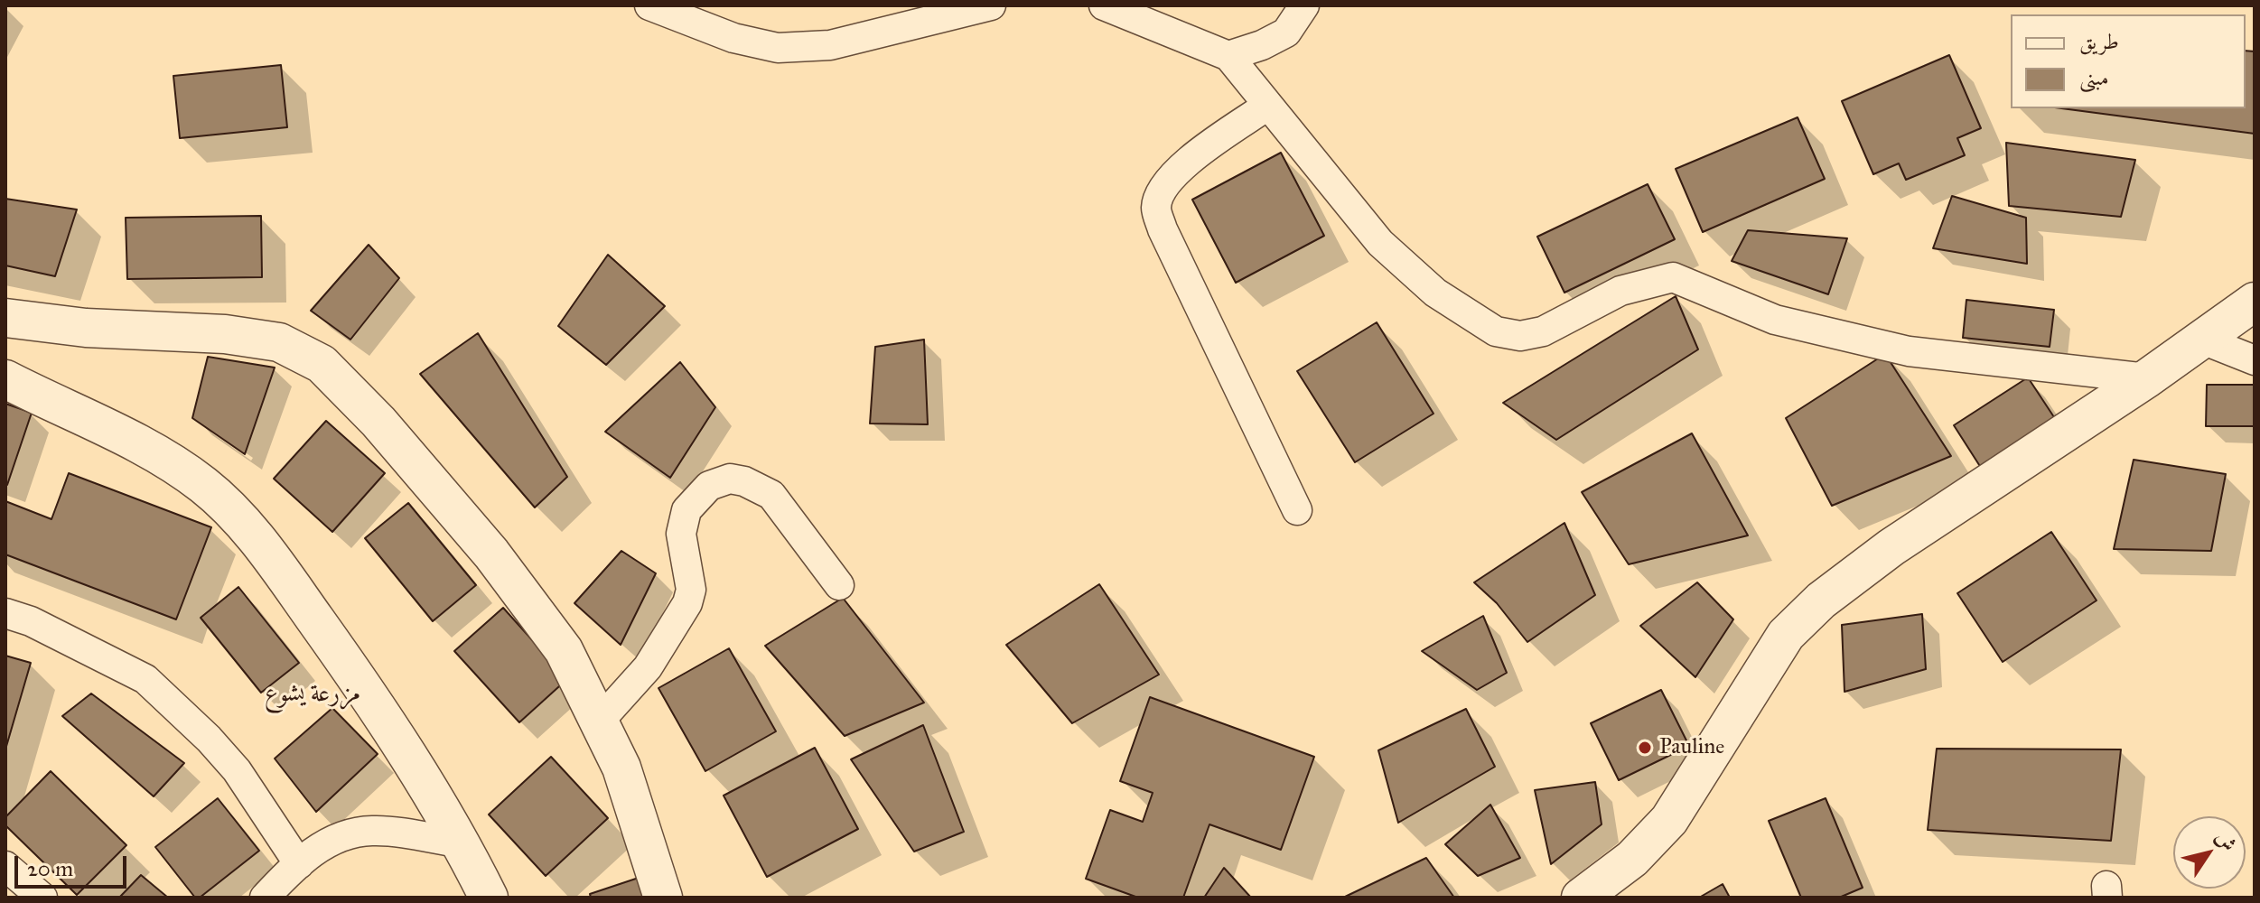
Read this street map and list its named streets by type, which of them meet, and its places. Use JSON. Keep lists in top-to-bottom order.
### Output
{
  "districts": ["مزرعة يشوع"],
  "places": ["Pauline"],
  "legend": ["طريق", "مبنى"],
  "scale_bar": "20 m",
  "north": "top right"
}
